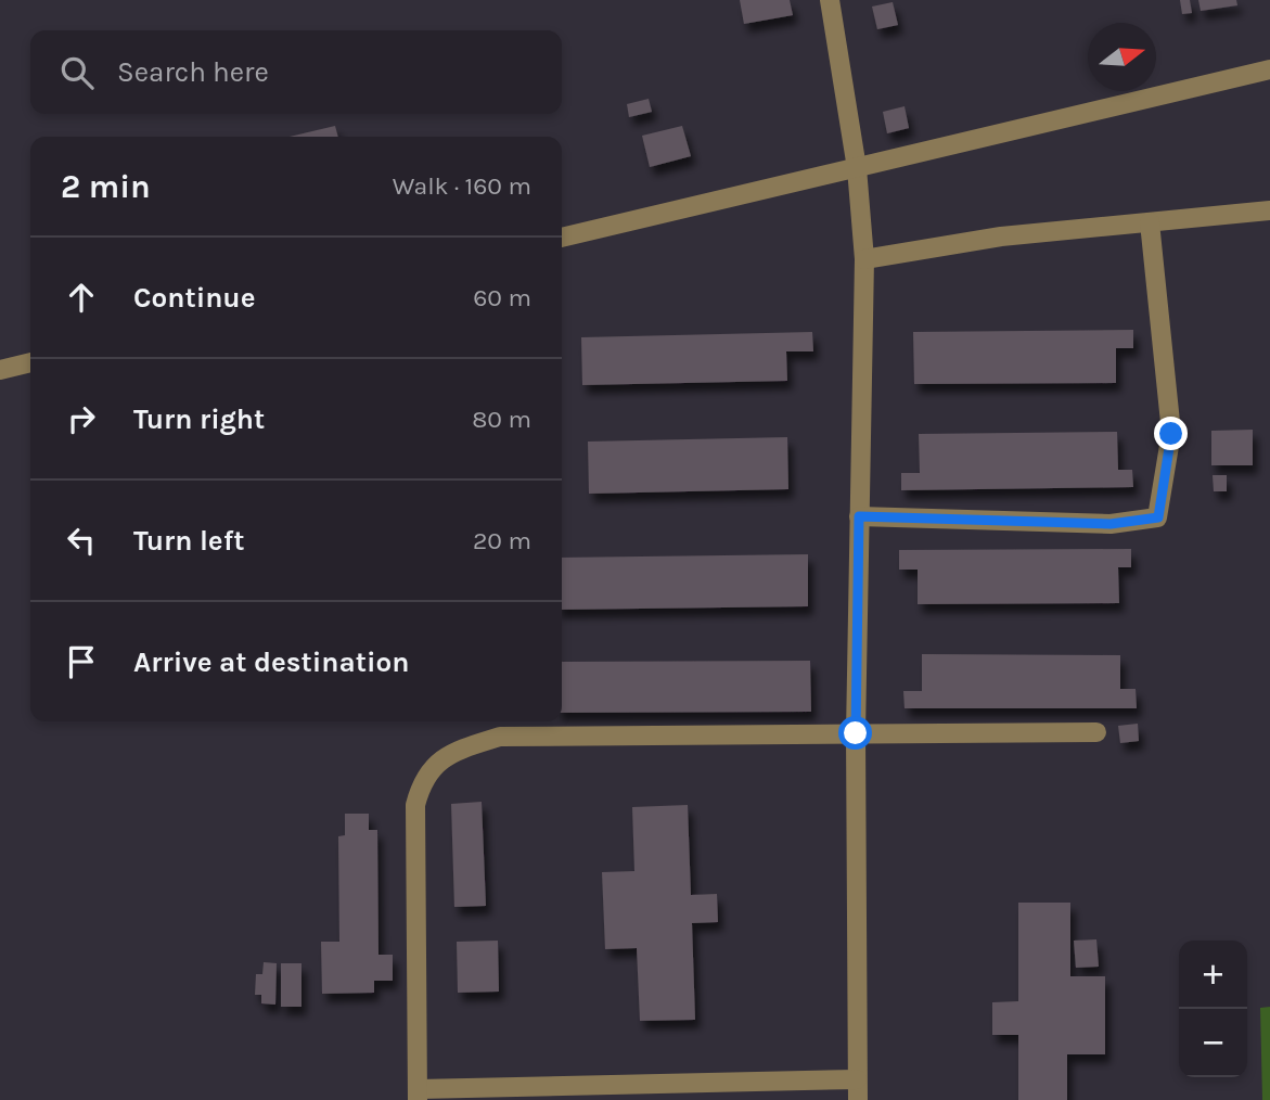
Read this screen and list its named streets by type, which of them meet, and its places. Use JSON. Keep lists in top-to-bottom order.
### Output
{
  "north": "right",
  "page": {
    "search": "Search here",
    "heading": ["2 min", "Walk · 160 m"],
    "list": [
      ["Continue", "60 m"],
      ["Turn right", "80 m"],
      ["Turn left", "20 m"],
      "Arrive at destination"
    ],
    "map_buttons": ["+", "−"]
  }
}
